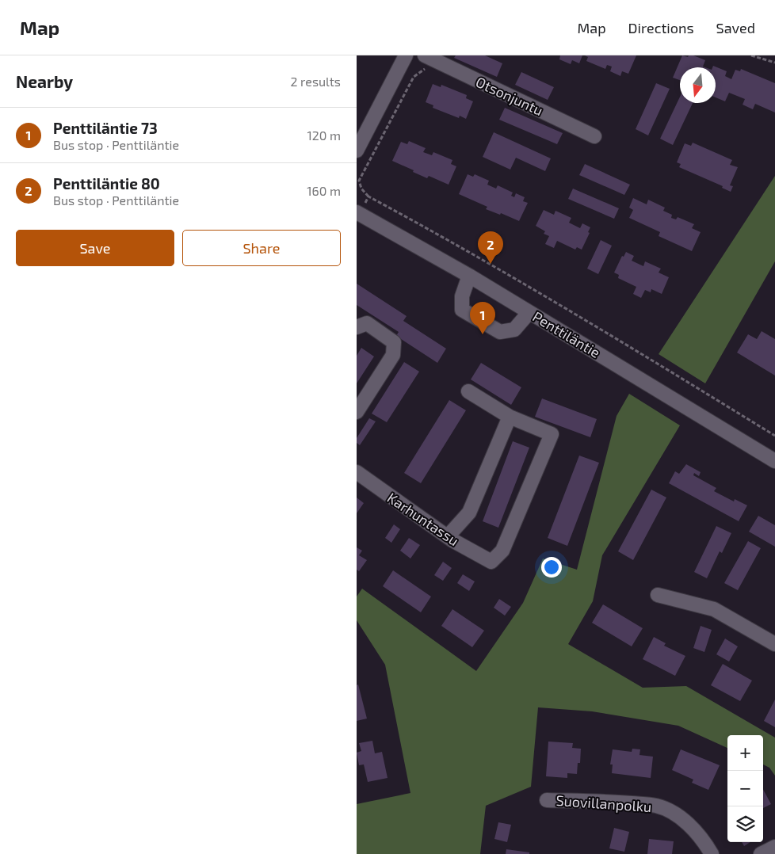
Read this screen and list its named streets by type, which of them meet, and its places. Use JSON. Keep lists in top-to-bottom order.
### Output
{
  "streets": {
    "street": [
      "Otsonjuntu",
      "Penttiläntie",
      "Karhuntassu",
      "Suovillanpolku"
    ]
  },
  "north": "bottom",
  "page": {
    "header": "Map",
    "nav": ["Map", "Directions", "Saved"],
    "heading": ["Nearby", "2 results"],
    "list": [
      {
        "mark": "1",
        "name": "Penttiläntie 73",
        "note": "Bus stop · Penttiläntie",
        "value": "120 m"
      },
      {
        "mark": "2",
        "name": "Penttiläntie 80",
        "note": "Bus stop · Penttiläntie",
        "value": "160 m"
      }
    ],
    "buttons": ["Save", "Share"],
    "pins": ["2", "1"],
    "map_buttons": ["+", "−"]
  }
}
